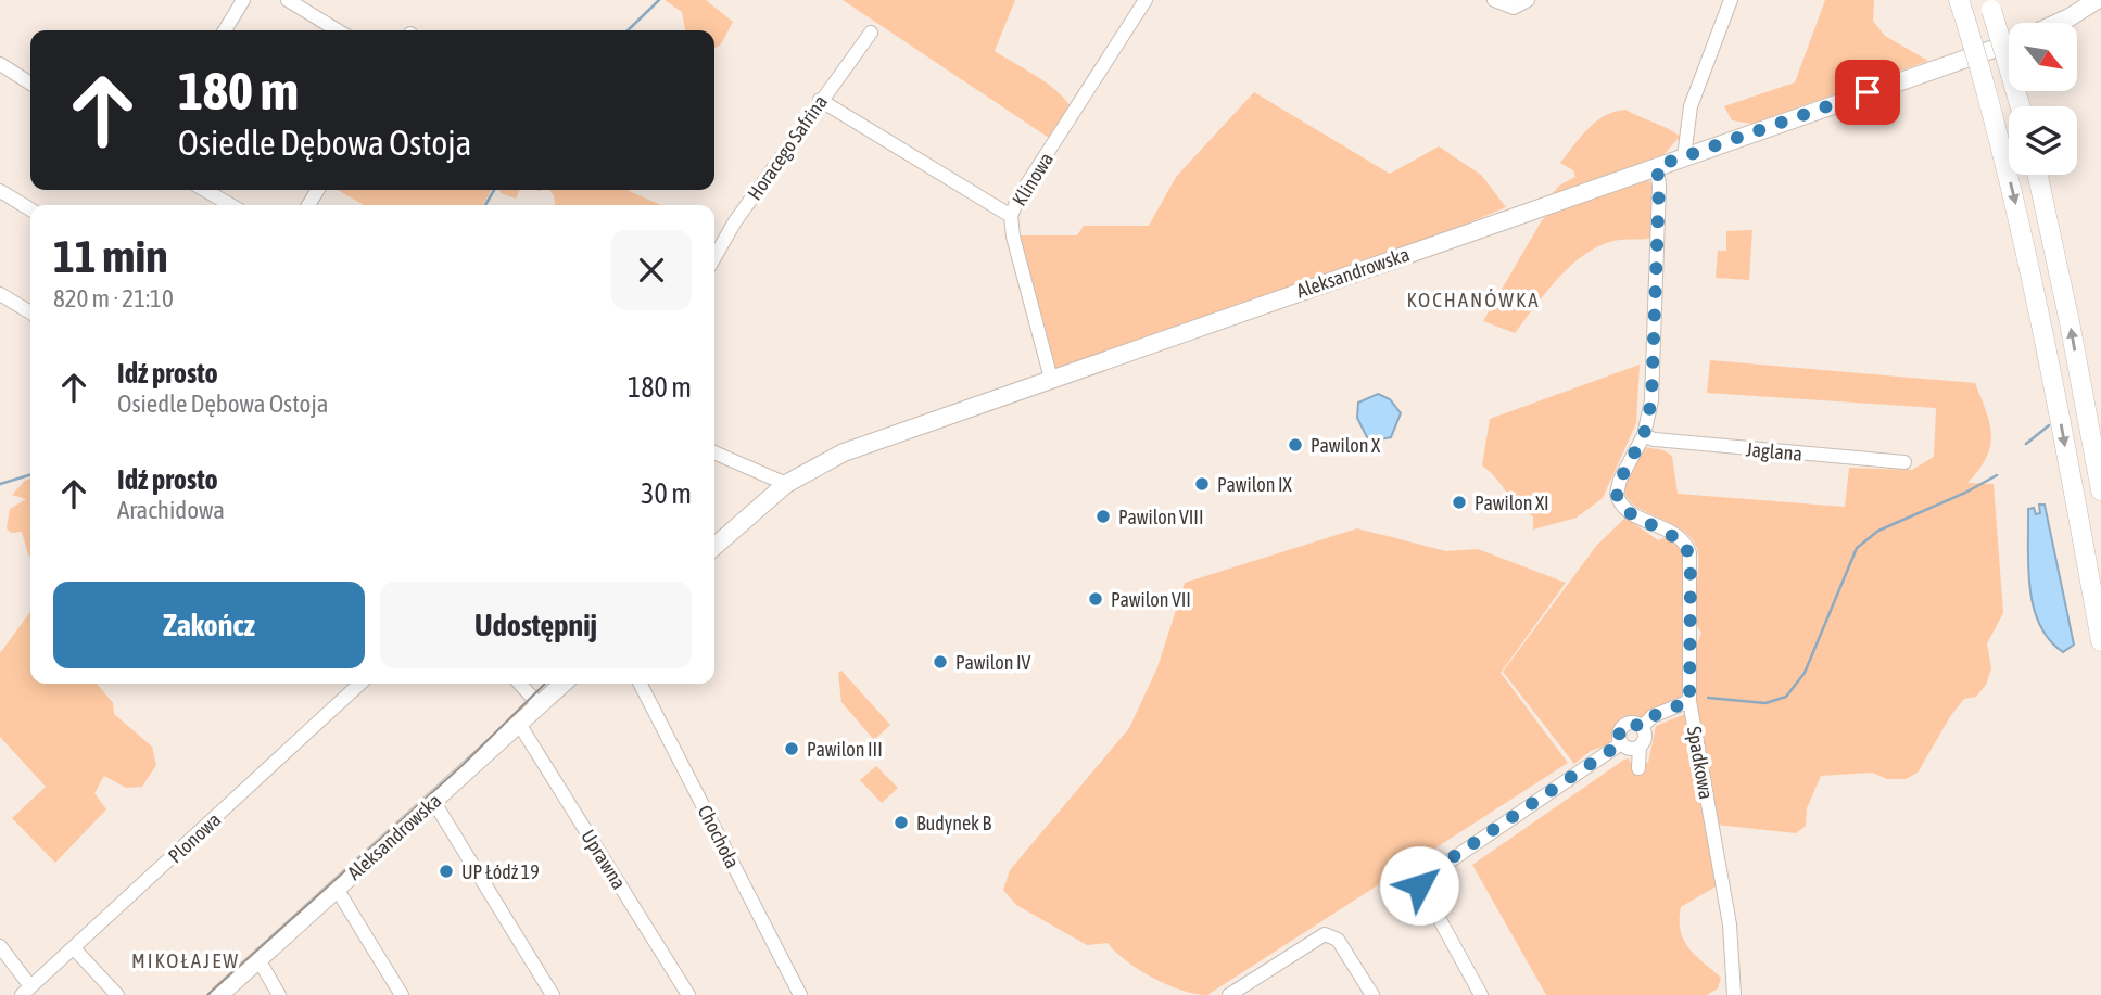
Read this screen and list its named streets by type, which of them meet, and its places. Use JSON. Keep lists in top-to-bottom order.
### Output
{
  "streets": {
    "main road": ["Aleksandrowska"],
    "street": [
      "Horacego Safrina",
      "Klinowa",
      "Jaglana",
      "Spadkowa",
      "Chochoła",
      "Plonowa",
      "Uprawna"
    ]
  },
  "crossings": [
    ["Klinowa", "Aleksandrowska"],
    ["Aleksandrowska", "Spadkowa"],
    ["Aleksandrowska", "Uprawna"],
    ["Jaglana", "Spadkowa"]
  ],
  "districts": ["KOCHANÓWKA", "MIKOŁAJEW"],
  "places": [
    "Pawilon X",
    "Pawilon IX",
    "Pawilon XI",
    "Pawilon VIII",
    "Pawilon VII",
    "Pawilon IV",
    "Pawilon III",
    "Budynek B",
    "UP Łódź 19"
  ],
  "north": "bottom right",
  "page": {
    "turn": ["180 m", "Osiedle Dębowa Ostoja"],
    "heading": ["11 min", "820 m · 21:10"],
    "list": [
      {
        "name": "Idź prosto",
        "note": "Osiedle Dębowa Ostoja",
        "value": "180 m"
      },
      {
        "name": "Idź prosto",
        "note": "Arachidowa",
        "value": "30 m"
      }
    ],
    "buttons": ["Zakończ", "Udostępnij"]
  }
}
